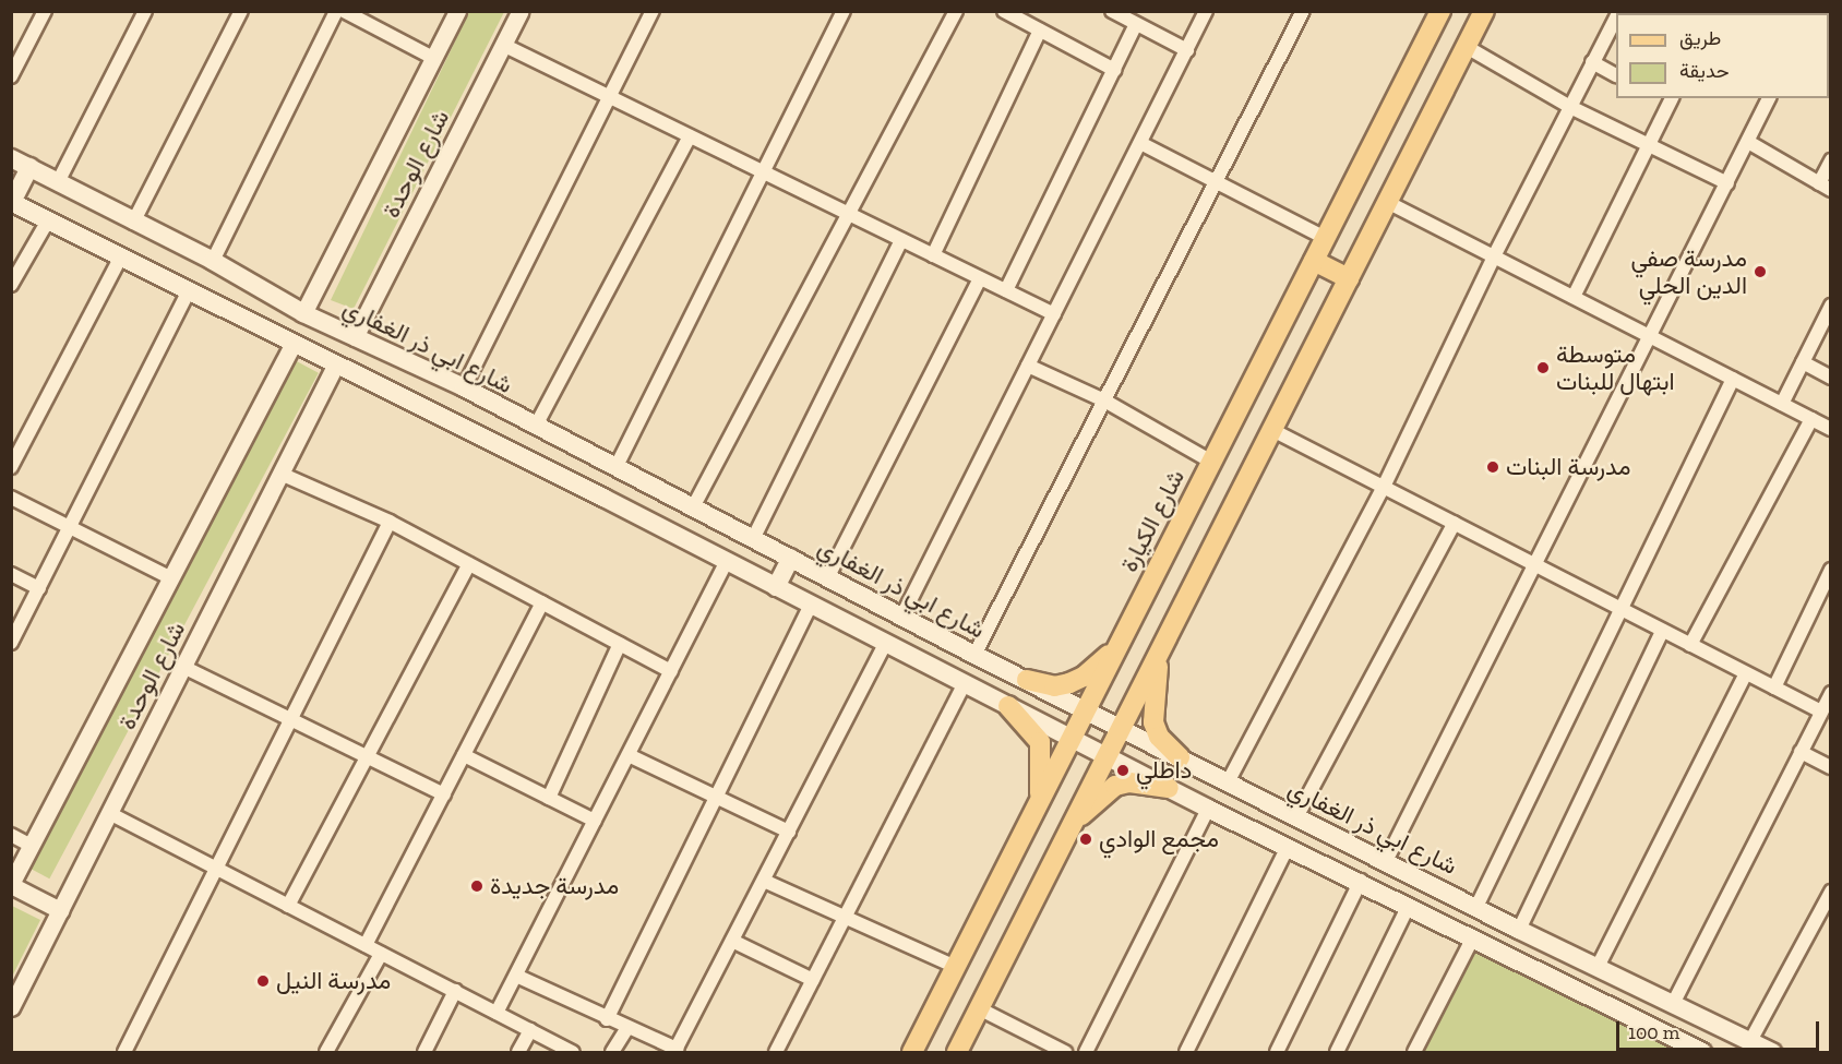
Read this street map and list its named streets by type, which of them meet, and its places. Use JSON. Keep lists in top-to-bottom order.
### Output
{
  "streets": {
    "main road": ["شارع ابي ذر الغفاري", "شارع الكيارة"],
    "street": ["شارع الوحدة"]
  },
  "crossings": [
    ["شارع الوحدة", "شارع ابي ذر الغفاري"],
    ["شارع ابي ذر الغفاري", "شارع الكيارة"]
  ],
  "places": [
    "مدرسة صفي الدين الحلي",
    "متوسطة ابتهال للبنات",
    "مدرسة البنات",
    "داطلي",
    "مجمع الوادي",
    "مدرسة جديدة",
    "مدرسة النيل"
  ],
  "legend": ["طريق", "حديقة"],
  "scale_bar": "100 m"
}
